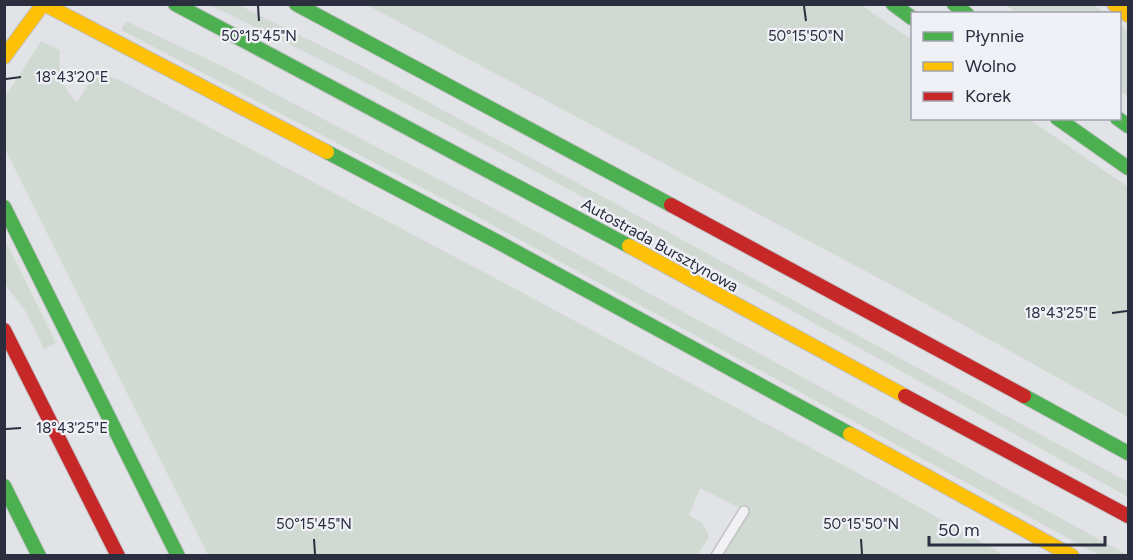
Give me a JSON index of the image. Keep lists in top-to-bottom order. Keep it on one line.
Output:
{"streets":{"main road":["Autostrada Bursztynowa"]},"legend":["Płynnie","Wolno","Korek"],"scale_bar":"50 m","coordinates":["50°15'45\"N","50°15'50\"N","18°43'20\"E","18°43'25\"E"]}
